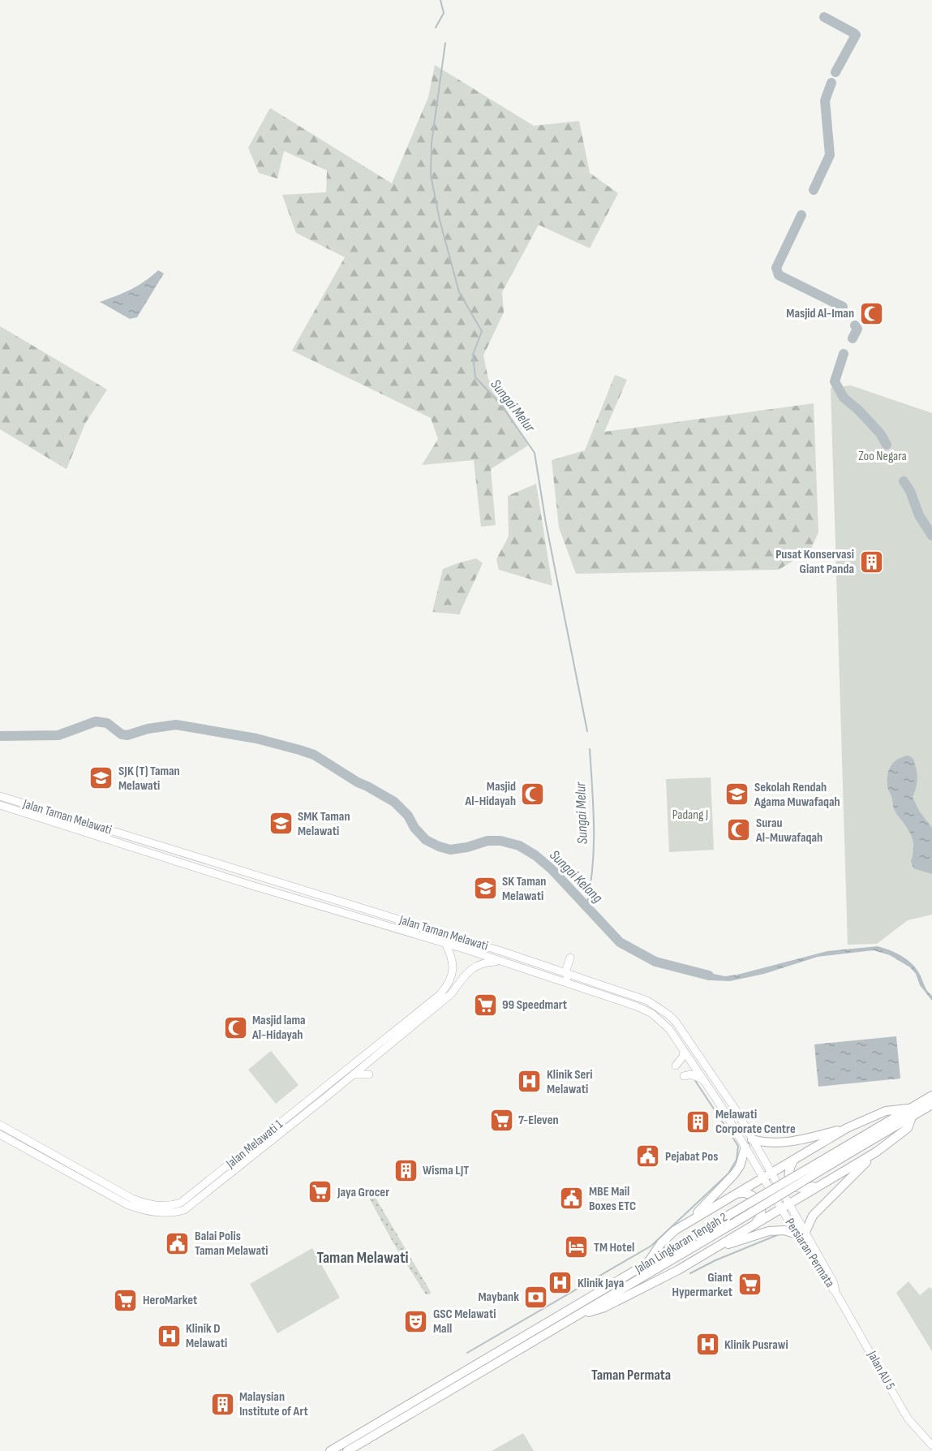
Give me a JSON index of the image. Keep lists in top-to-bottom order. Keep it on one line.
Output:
{"streets":{"highway":["Jalan Lingkaran Tengah 2"],"main road":["Jalan Taman Melawati","Jalan Melawati 1","Persiaran Permata","Jalan AU 5"]},"crossings":[["Jalan Taman Melawati","Jalan Melawati 1"],["Jalan Taman Melawati","Persiaran Permata"],["Persiaran Permata","Jalan AU 5"]],"districts":["Taman Melawati","Taman Permata"],"water":["Sungai Melur","Sungai Kelang"],"parks":["Zoo Negara","Padang J"],"places":{"mosque":["Masjid Al-Iman","Masjid Al-Hidayah","Surau Al-Muwafaqah","Masjid lama Al-Hidayah"],"building":["Pusat Konservasi Giant Panda","Melawati Corporate Centre","Wisma LJT","Malaysian Institute of Art"],"school or university":["SJK (T) Taman Melawati","Sekolah Rendah Agama Muwafaqah","SMK Taman Melawati","SK Taman Melawati"],"supermarket":["99 Speedmart","7-Eleven","Jaya Grocer","Giant Hypermarket","HeroMarket"],"hospital":["Klinik Seri Melawati","Klinik Jaya","Klinik D Melawati","Klinik Pusrawi"],"public building":["Pejabat Pos","MBE Mail Boxes ETC","Balai Polis Taman Melawati"],"hotel":["TM Hotel"],"bank":["Maybank"],"theatre":["GSC Melawati Mall"]}}
